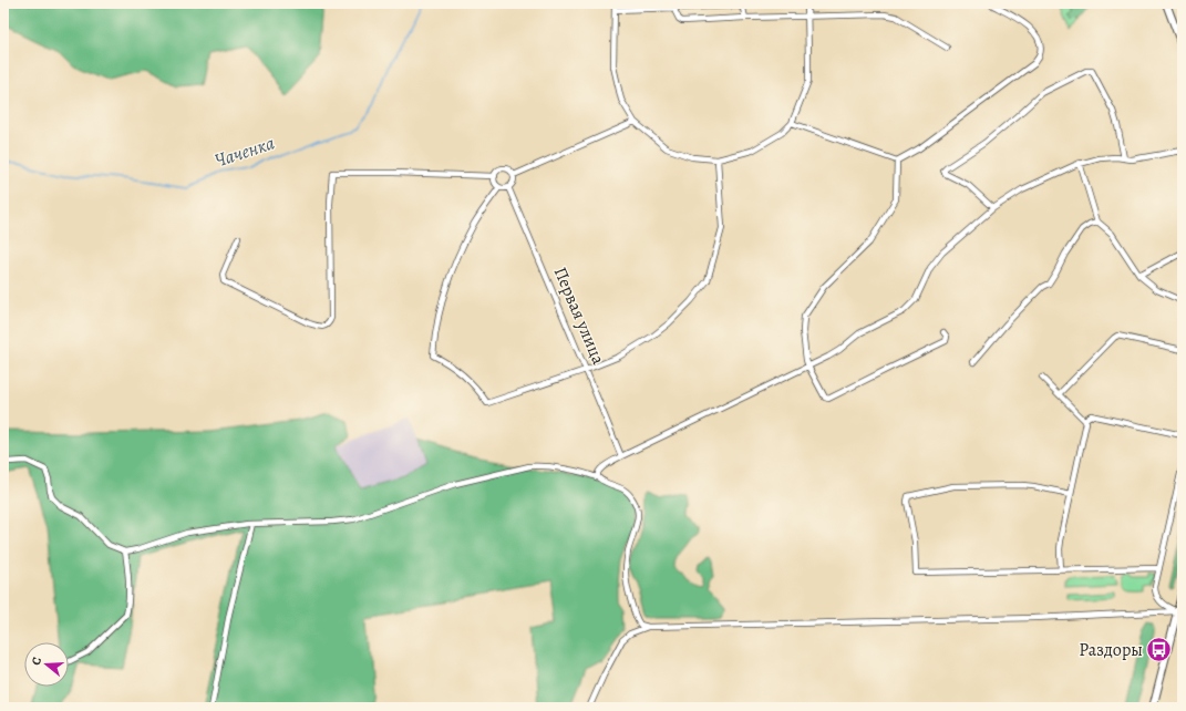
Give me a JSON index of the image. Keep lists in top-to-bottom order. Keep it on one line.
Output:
{"streets":{"street":["Первая улица"]},"water":["Чаченка"],"places":{"bus stop":["Раздоры"]},"north":"left"}
